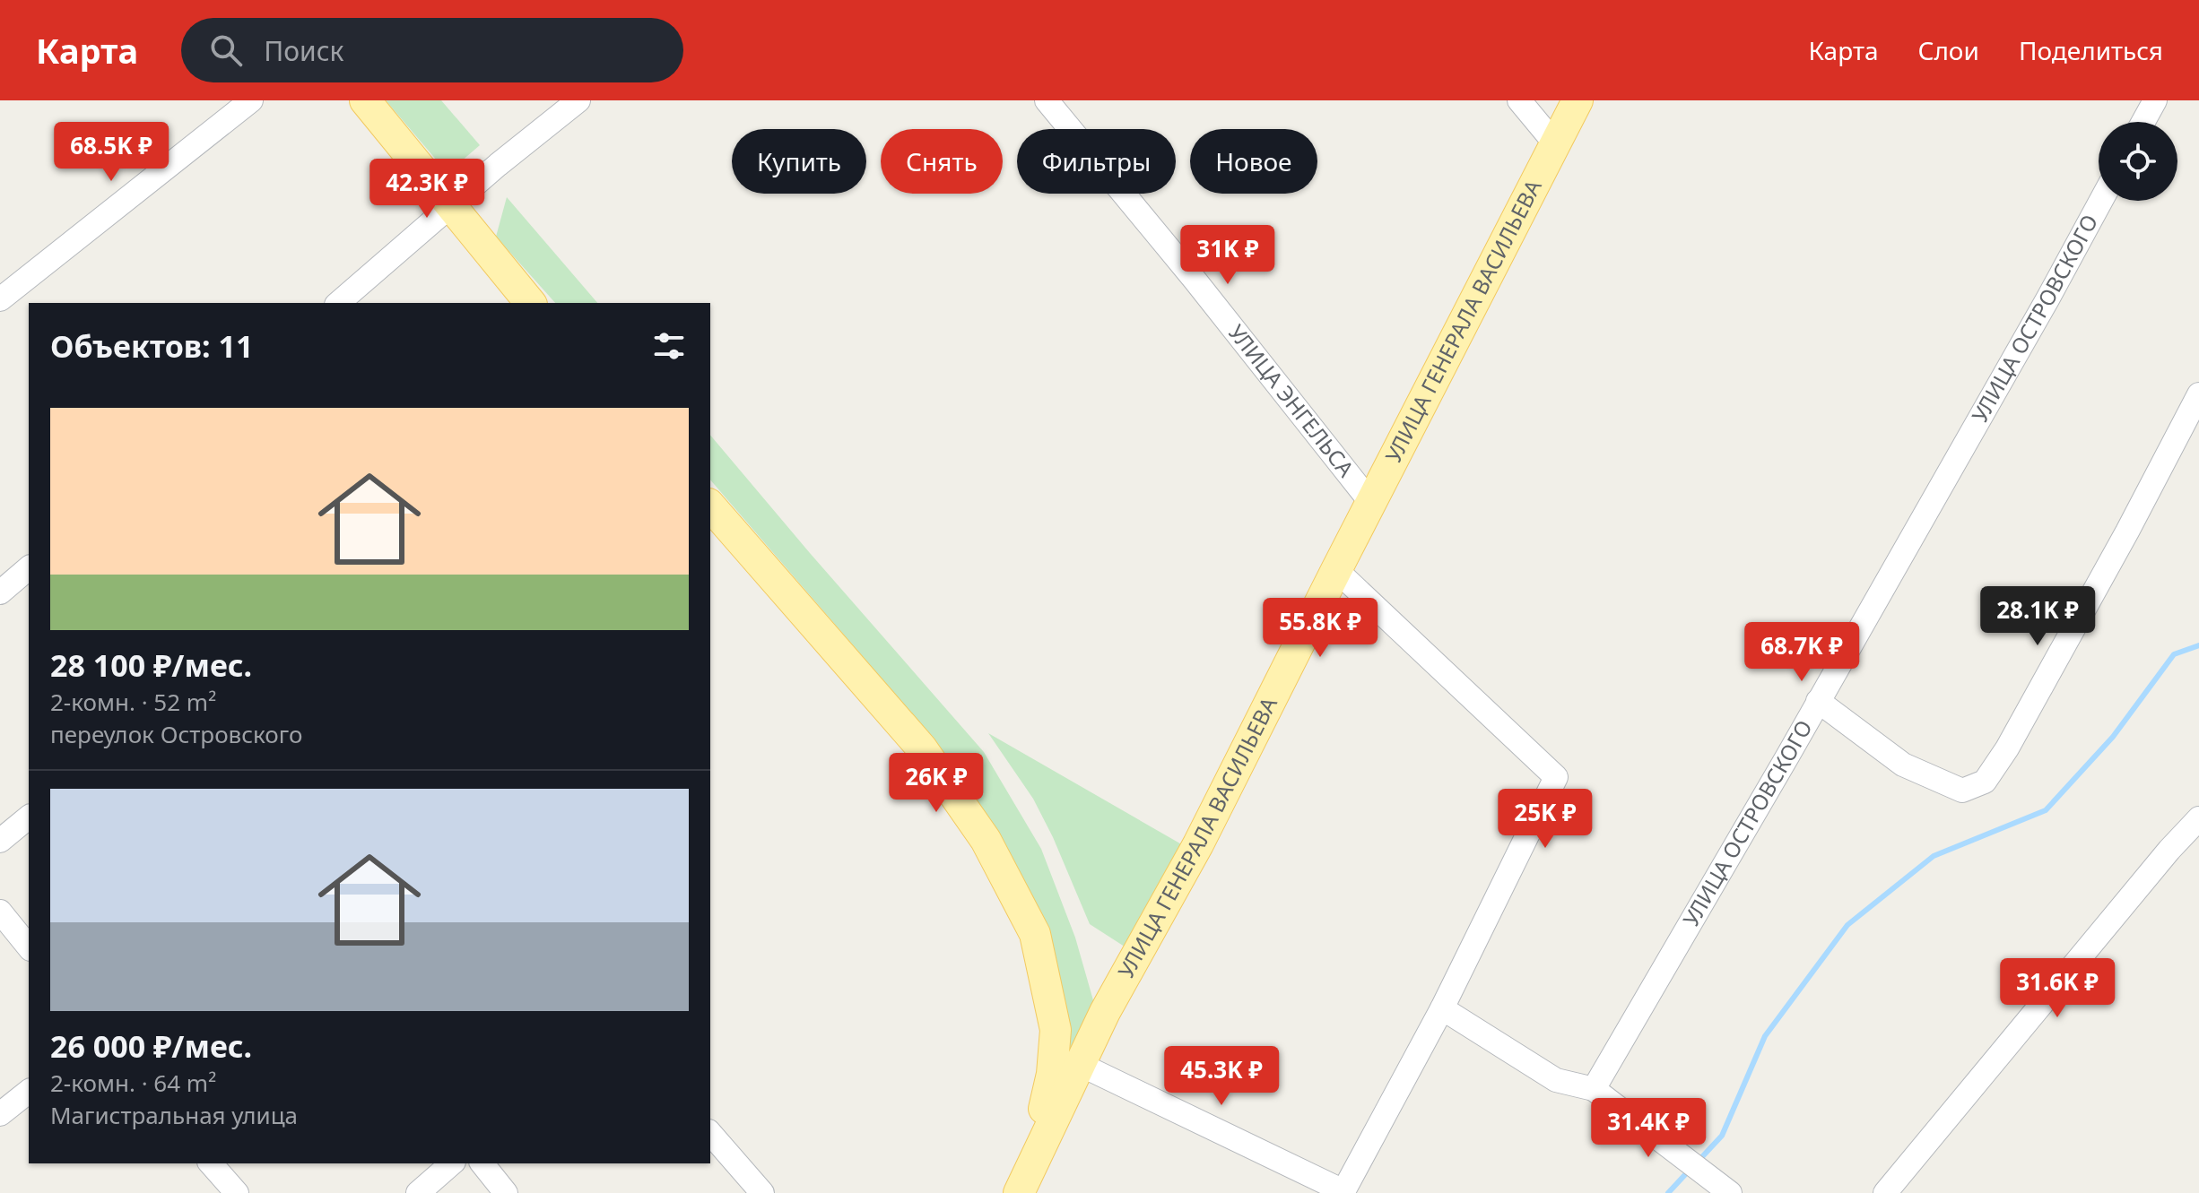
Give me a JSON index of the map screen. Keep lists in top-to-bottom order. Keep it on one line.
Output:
{"streets":{"main road":["УЛИЦА ГЕНЕРАЛА ВАСИЛЬЕВА"],"street":["УЛИЦА ОСТРОВСКОГО","УЛИЦА ЭНГЕЛЬСА"]},"crossings":[["УЛИЦА ГЕНЕРАЛА ВАСИЛЬЕВА","УЛИЦА ЭНГЕЛЬСА"]],"page":{"header":"Карта","search":"Поиск","nav":["Карта","Слои","Поделиться"],"price":["68.5K ₽","42.3K ₽","31K ₽","28.1K ₽","55.8K ₽","68.7K ₽","26K ₽","25K ₽","31.6K ₽","45.3K ₽","31.4K ₽"],"chip":["Купить","Снять","Фильтры","Новое"],"heading":"Объектов: 11","list":[{"name":"28 100 ₽/мес.","note":"2-комн. · 52 m² · переулок Островского"},{"name":"26 000 ₽/мес.","note":"2-комн. · 64 m² · Магистральная улица"}]}}
